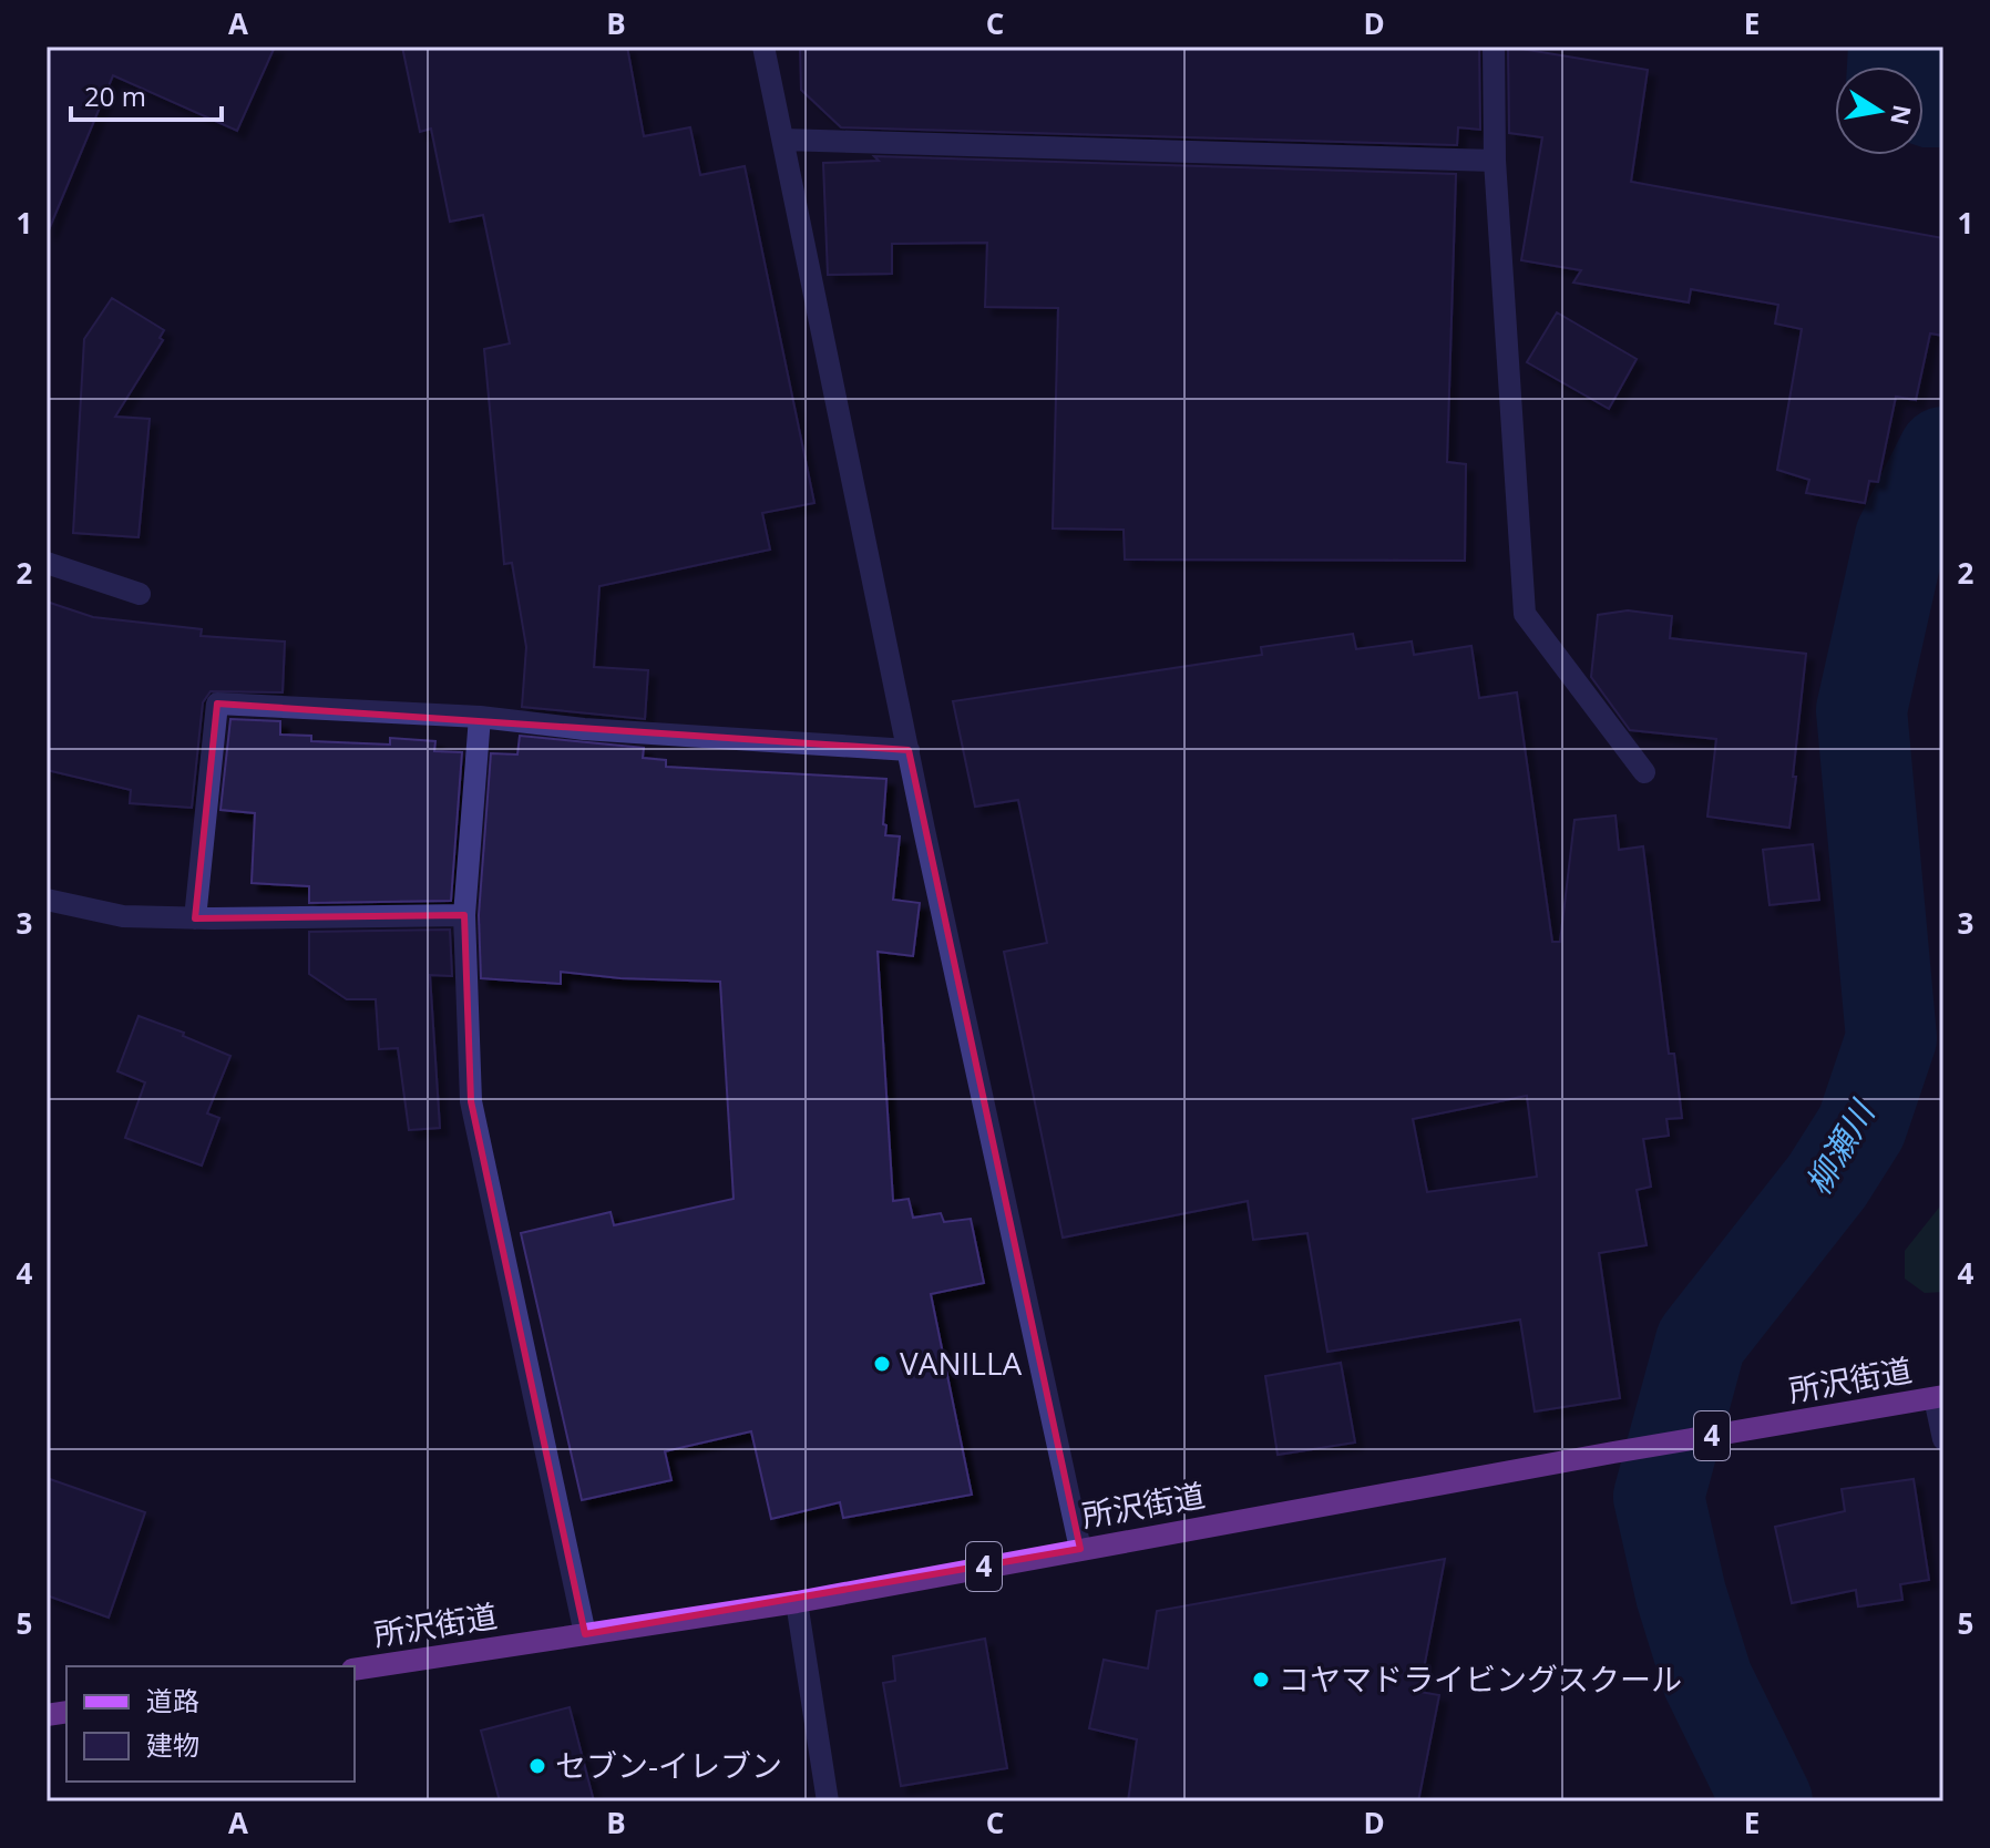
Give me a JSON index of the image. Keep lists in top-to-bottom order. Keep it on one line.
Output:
{"streets":{"main road":["所沢街道","4"]},"water":["柳瀬川"],"places":["VANILLA","コヤマドライビングスクール","セブン-イレブン"],"legend":["道路","建物"],"scale_bar":"20 m","north":"right","grid":{"columns":["A","B","C","D","E"],"rows":["1","2","3","4","5"]}}
